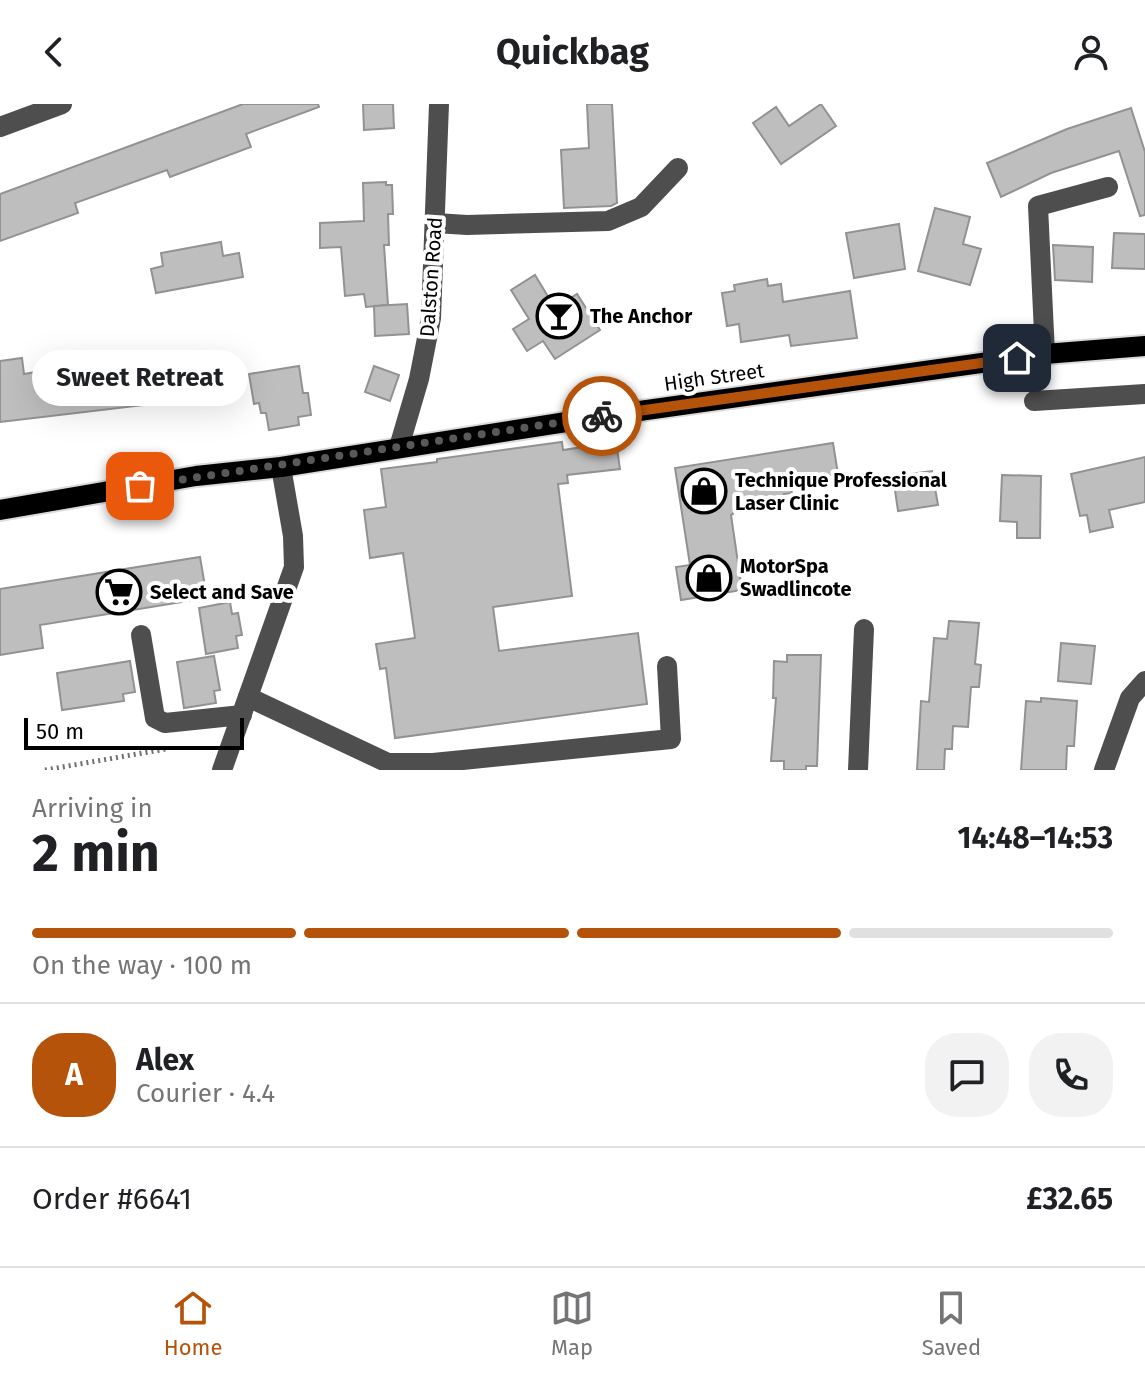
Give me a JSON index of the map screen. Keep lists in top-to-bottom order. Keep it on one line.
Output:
{"streets":{"main road":["High Street"],"street":["Dalston Road"]},"crossings":[["Dalston Road","High Street"]],"places":{"bar":["The Anchor"],"other":["Sweet Retreat"],"shop":["Technique Professional Laser Clinic","MotorSpa Swadlincote"],"supermarket":["Select and Save"]},"scale_bar":"50 m","page":{"header":"Quickbag","bubble":"Sweet Retreat","scale":"50 m","heading":["2 min","Arriving in","14:48–14:53"],"panel":["Alex","Courier · 4.4","Order #6641","£32.65"],"bar":"On the way · 100 m","round":"A","tabs":["Home","Map","Saved"]}}
